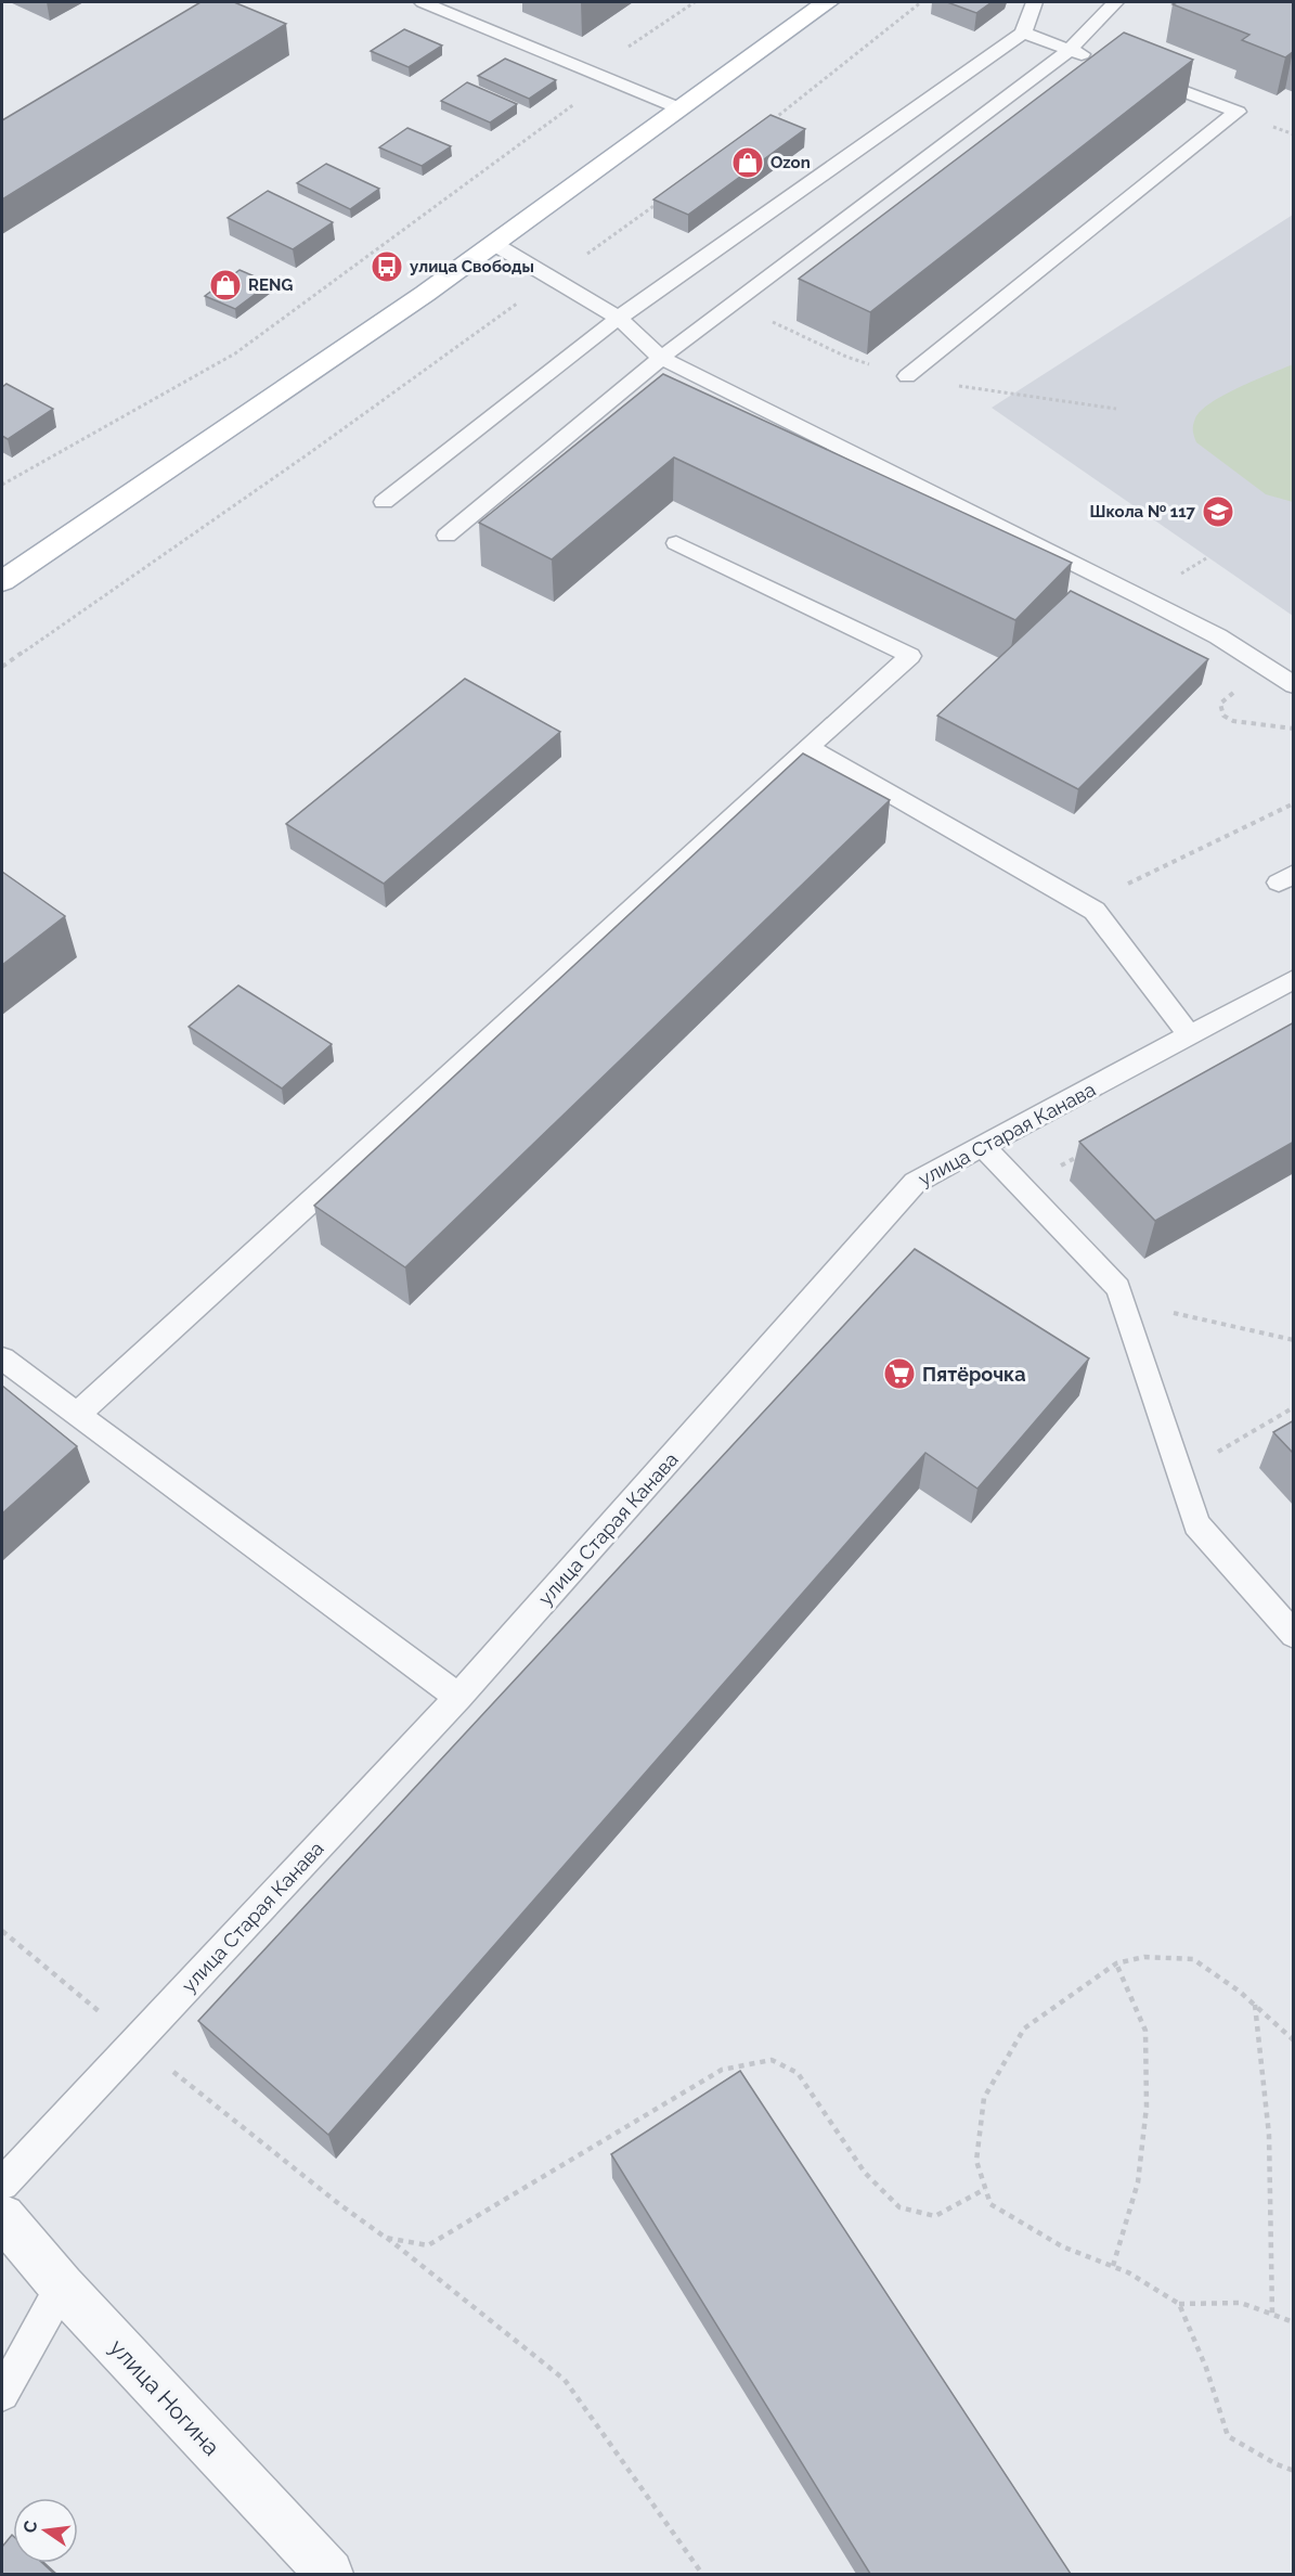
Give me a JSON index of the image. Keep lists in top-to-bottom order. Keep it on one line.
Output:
{"streets":{"street":["улица Ногина"],"lane":["улица Старая Канава"]},"places":{"shop":["Ozon","RENG"],"bus stop":["улица Свободы"],"school or university":["Школа № 117"],"supermarket":["Пятёрочка"]},"north":"left"}
